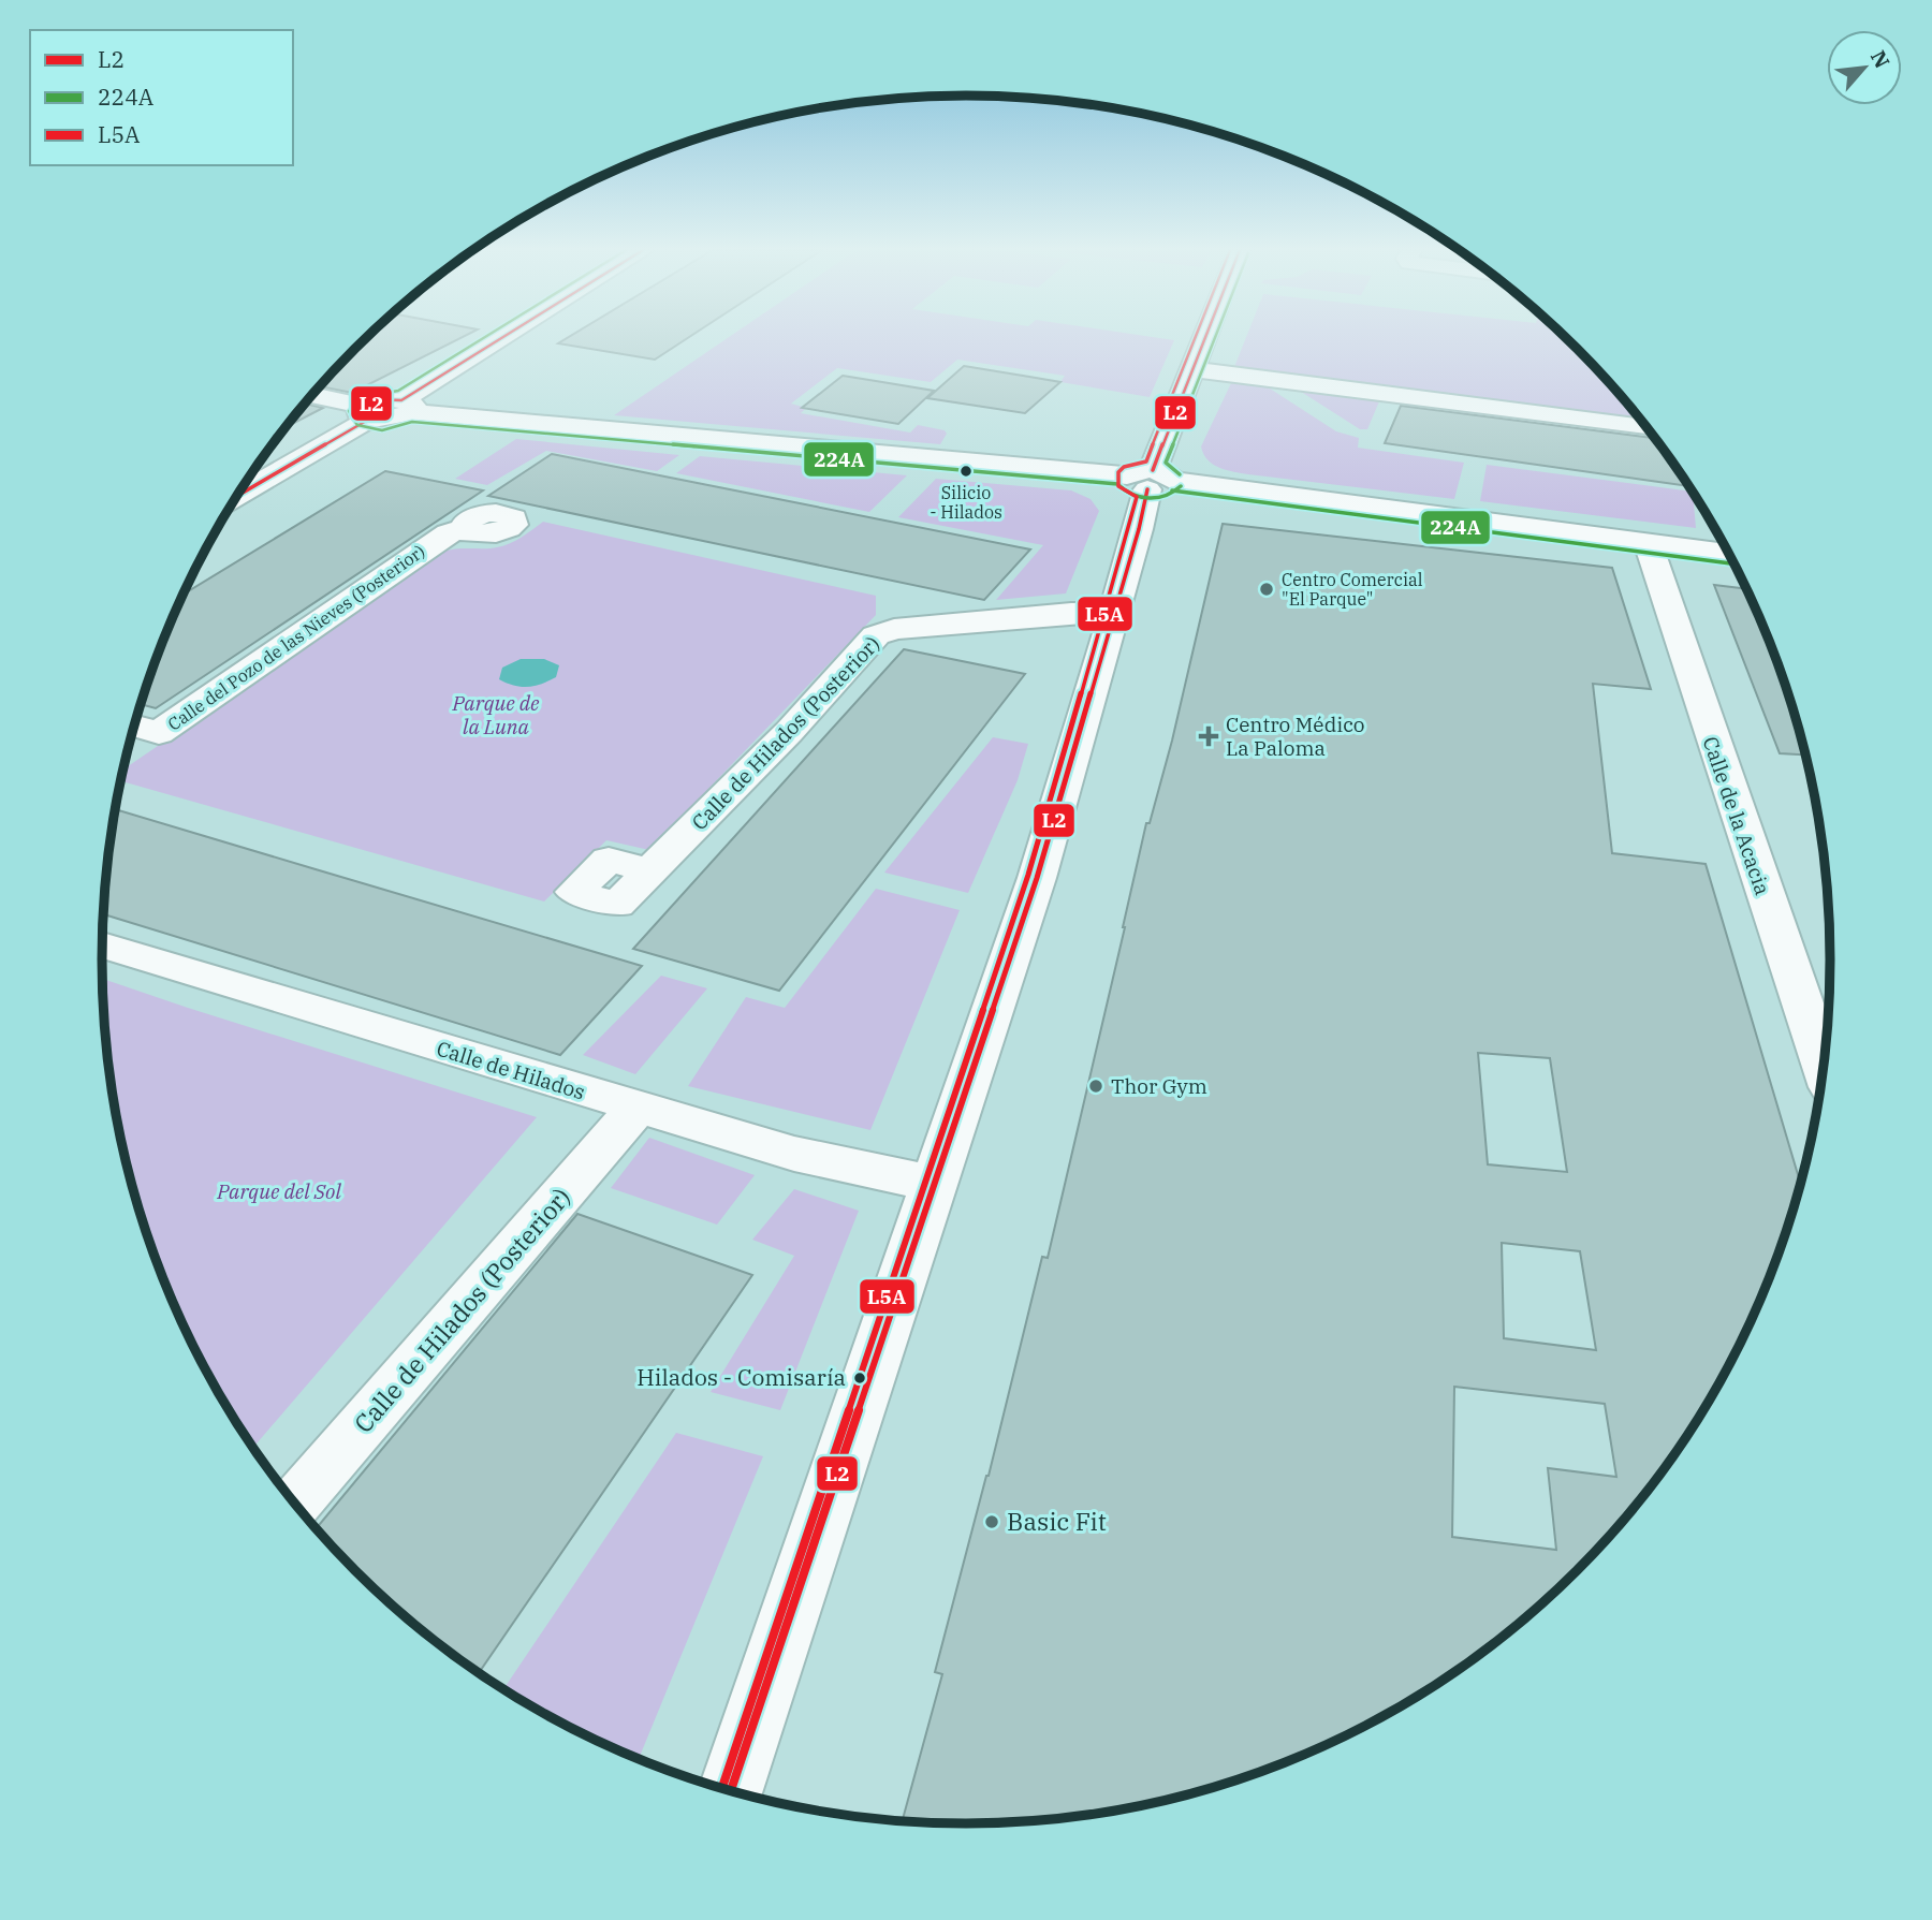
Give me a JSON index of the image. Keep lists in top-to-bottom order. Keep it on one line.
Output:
{"streets":{"street":["Calle del Pozo de las Nieves (Posterior)","Calle de Hilados (Posterior)","Calle de la Acacia","Calle de Hilados"]},"crossings":[["Calle de Hilados (Posterior)","Calle de Hilados"]],"parks":["Parque de la Luna","Parque del Sol"],"places":{"other":["Silicio - Hilados","Centro Comercial \"El Parque\"","Thor Gym","Hilados - Comisaría","Basic Fit"],"health":["Centro Médico La Paloma"]},"lines":["transit line L2","transit line 224A","transit line L5A"],"legend":["L2","224A","L5A"],"north":"top right"}
